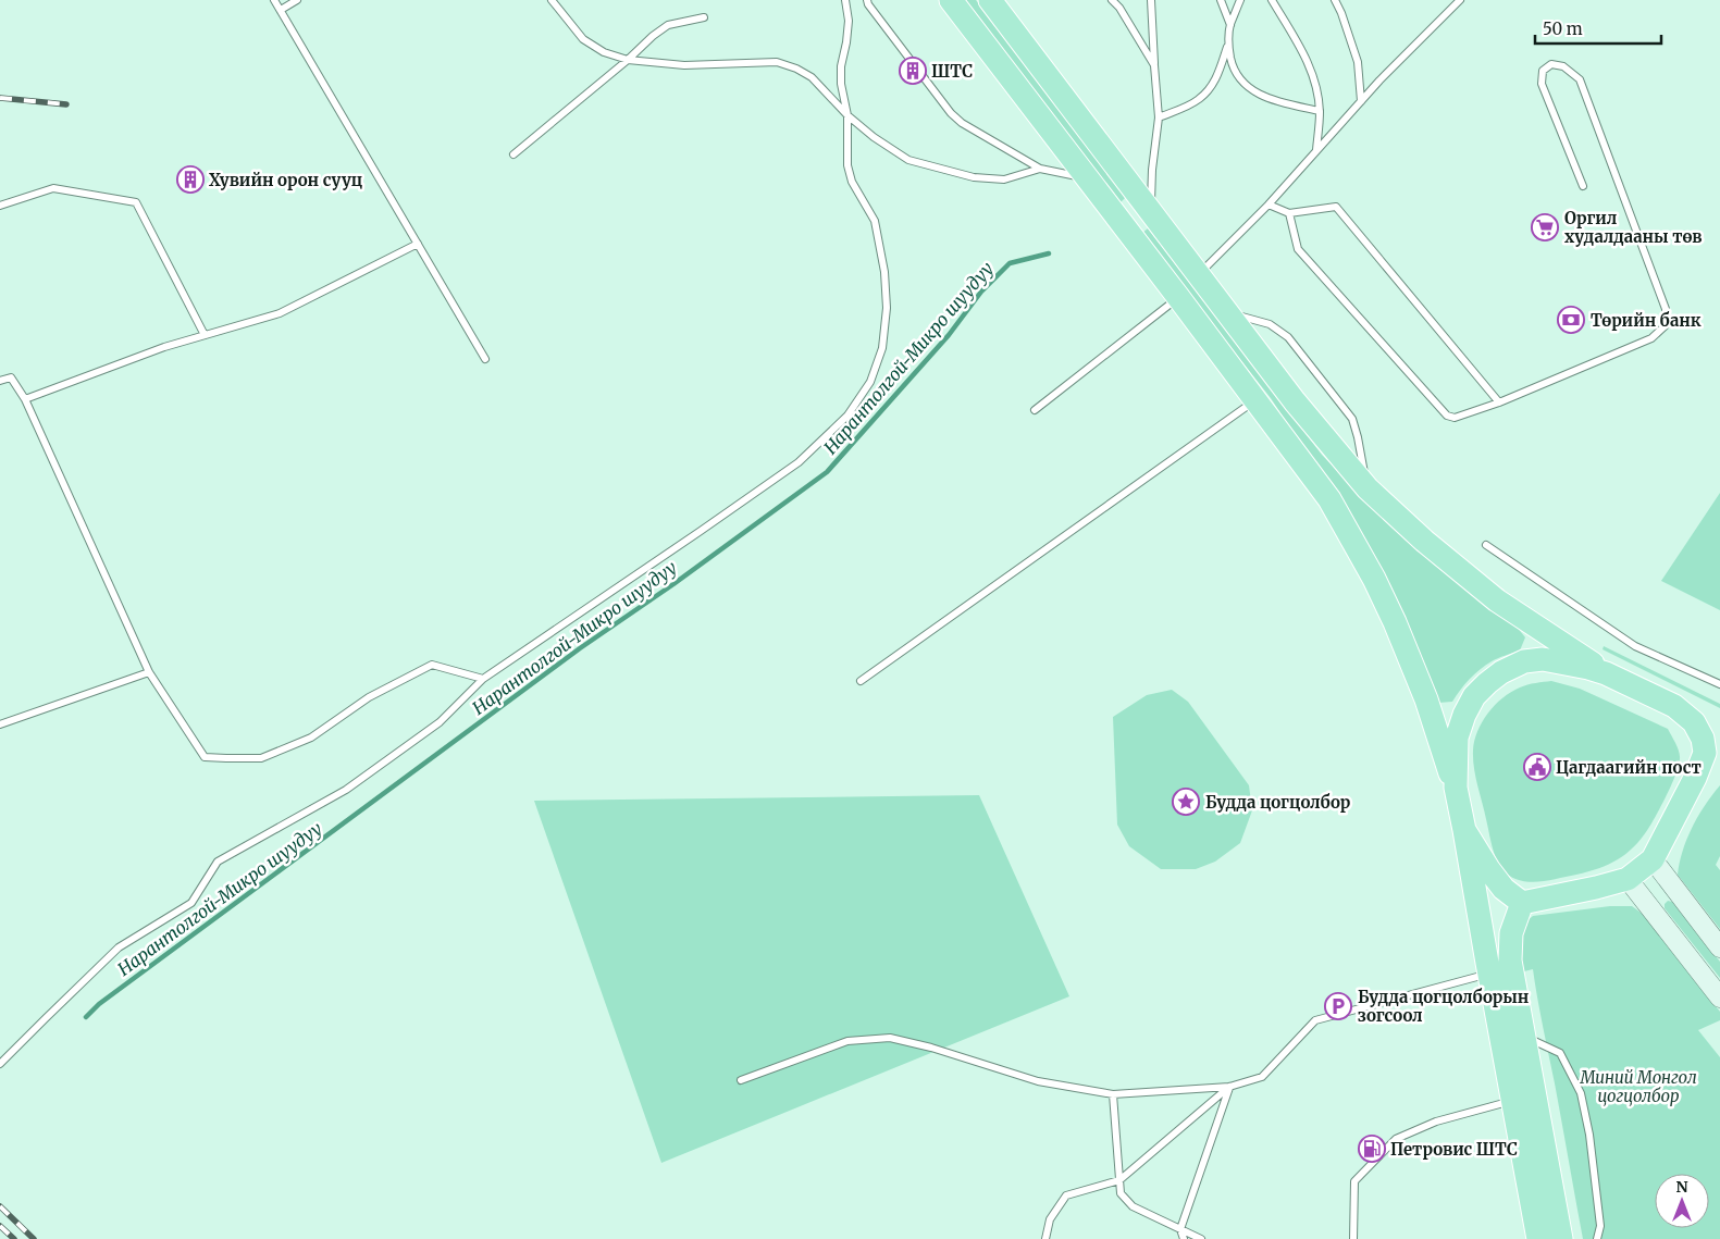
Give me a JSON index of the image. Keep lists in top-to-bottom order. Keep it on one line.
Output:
{"water":["Нарантолгой-Микро шуудуу"],"parks":["Миний Монгол цогцолбор"],"places":{"building":["ШТС","Хувийн орон сууц"],"supermarket":["Оргил худалдааны төв"],"bank":["Төрийн банк"],"public building":["Цагдаагийн пост"],"place":["Будда цогцолбор"],"parking":["Будда цогцолборын зогсоол"],"fuel station":["Петровис ШТС"]},"scale_bar":"50 m","north":"top"}
